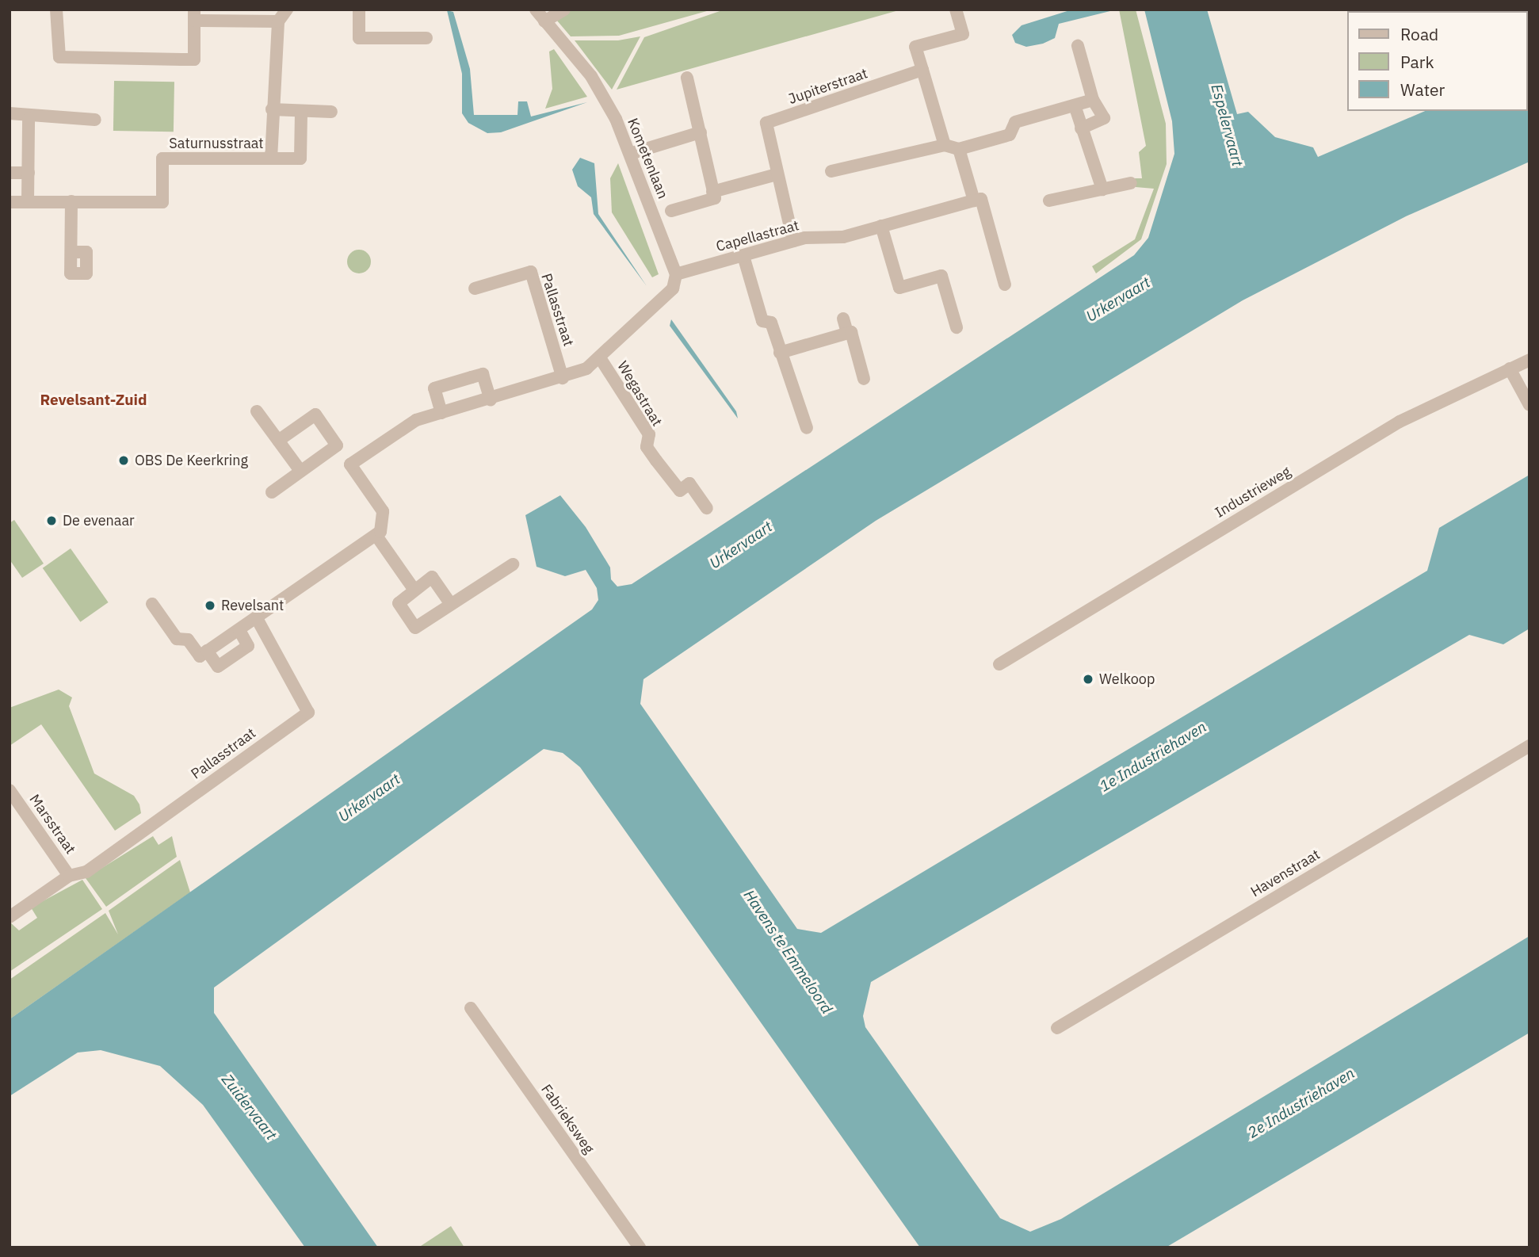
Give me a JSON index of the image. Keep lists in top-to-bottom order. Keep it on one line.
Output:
{"streets":{"street":["Jupiterstraat","Saturnusstraat","Kometenlaan","Capellastraat","Pallasstraat","Wegastraat","Industrieweg","Marsstraat","Havenstraat","Fabrieksweg"]},"crossings":[["Jupiterstraat","Capellastraat"],["Kometenlaan","Capellastraat"],["Pallasstraat","Marsstraat"]],"districts":["Revelsant-Zuid"],"water":["Espelervaart","Urkervaart","1e Industriehaven","Havens te Emmeloord","2e Industriehaven","Zuidervaart"],"places":["OBS De Keerkring","De evenaar","Revelsant","Welkoop"],"legend":["Road","Park","Water"]}
